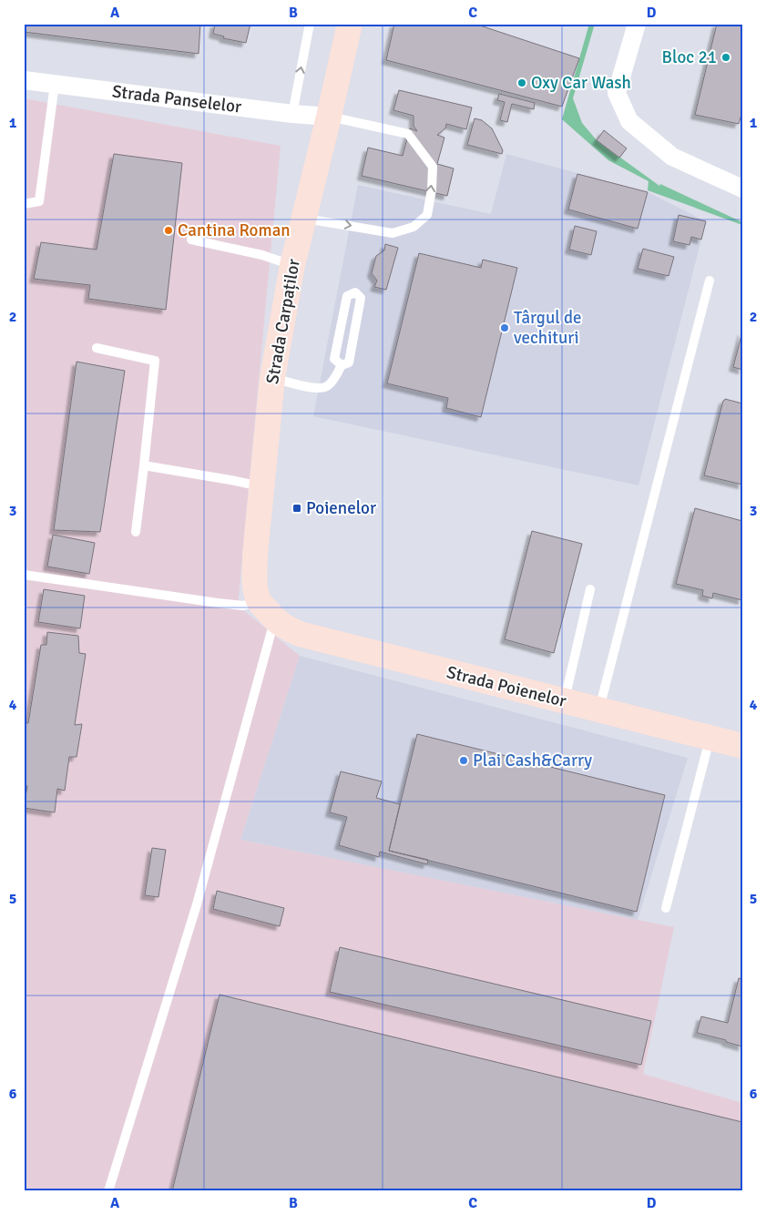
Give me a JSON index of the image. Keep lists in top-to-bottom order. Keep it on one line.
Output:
{"streets":{"main road":["Strada Carpaților","Strada Poienelor"],"street":["Strada Panselelor"]},"crossings":[["Strada Panselelor","Strada Carpaților"],["Strada Carpaților","Strada Poienelor"]],"places":{"other":["Bloc 21","Oxy Car Wash","Cantina Roman","Târgul de vechituri","Plai Cash&Carry"],"transit":["Poienelor"]},"grid":{"columns":["A","B","C","D"],"rows":["1","2","3","4","5","6"]}}
